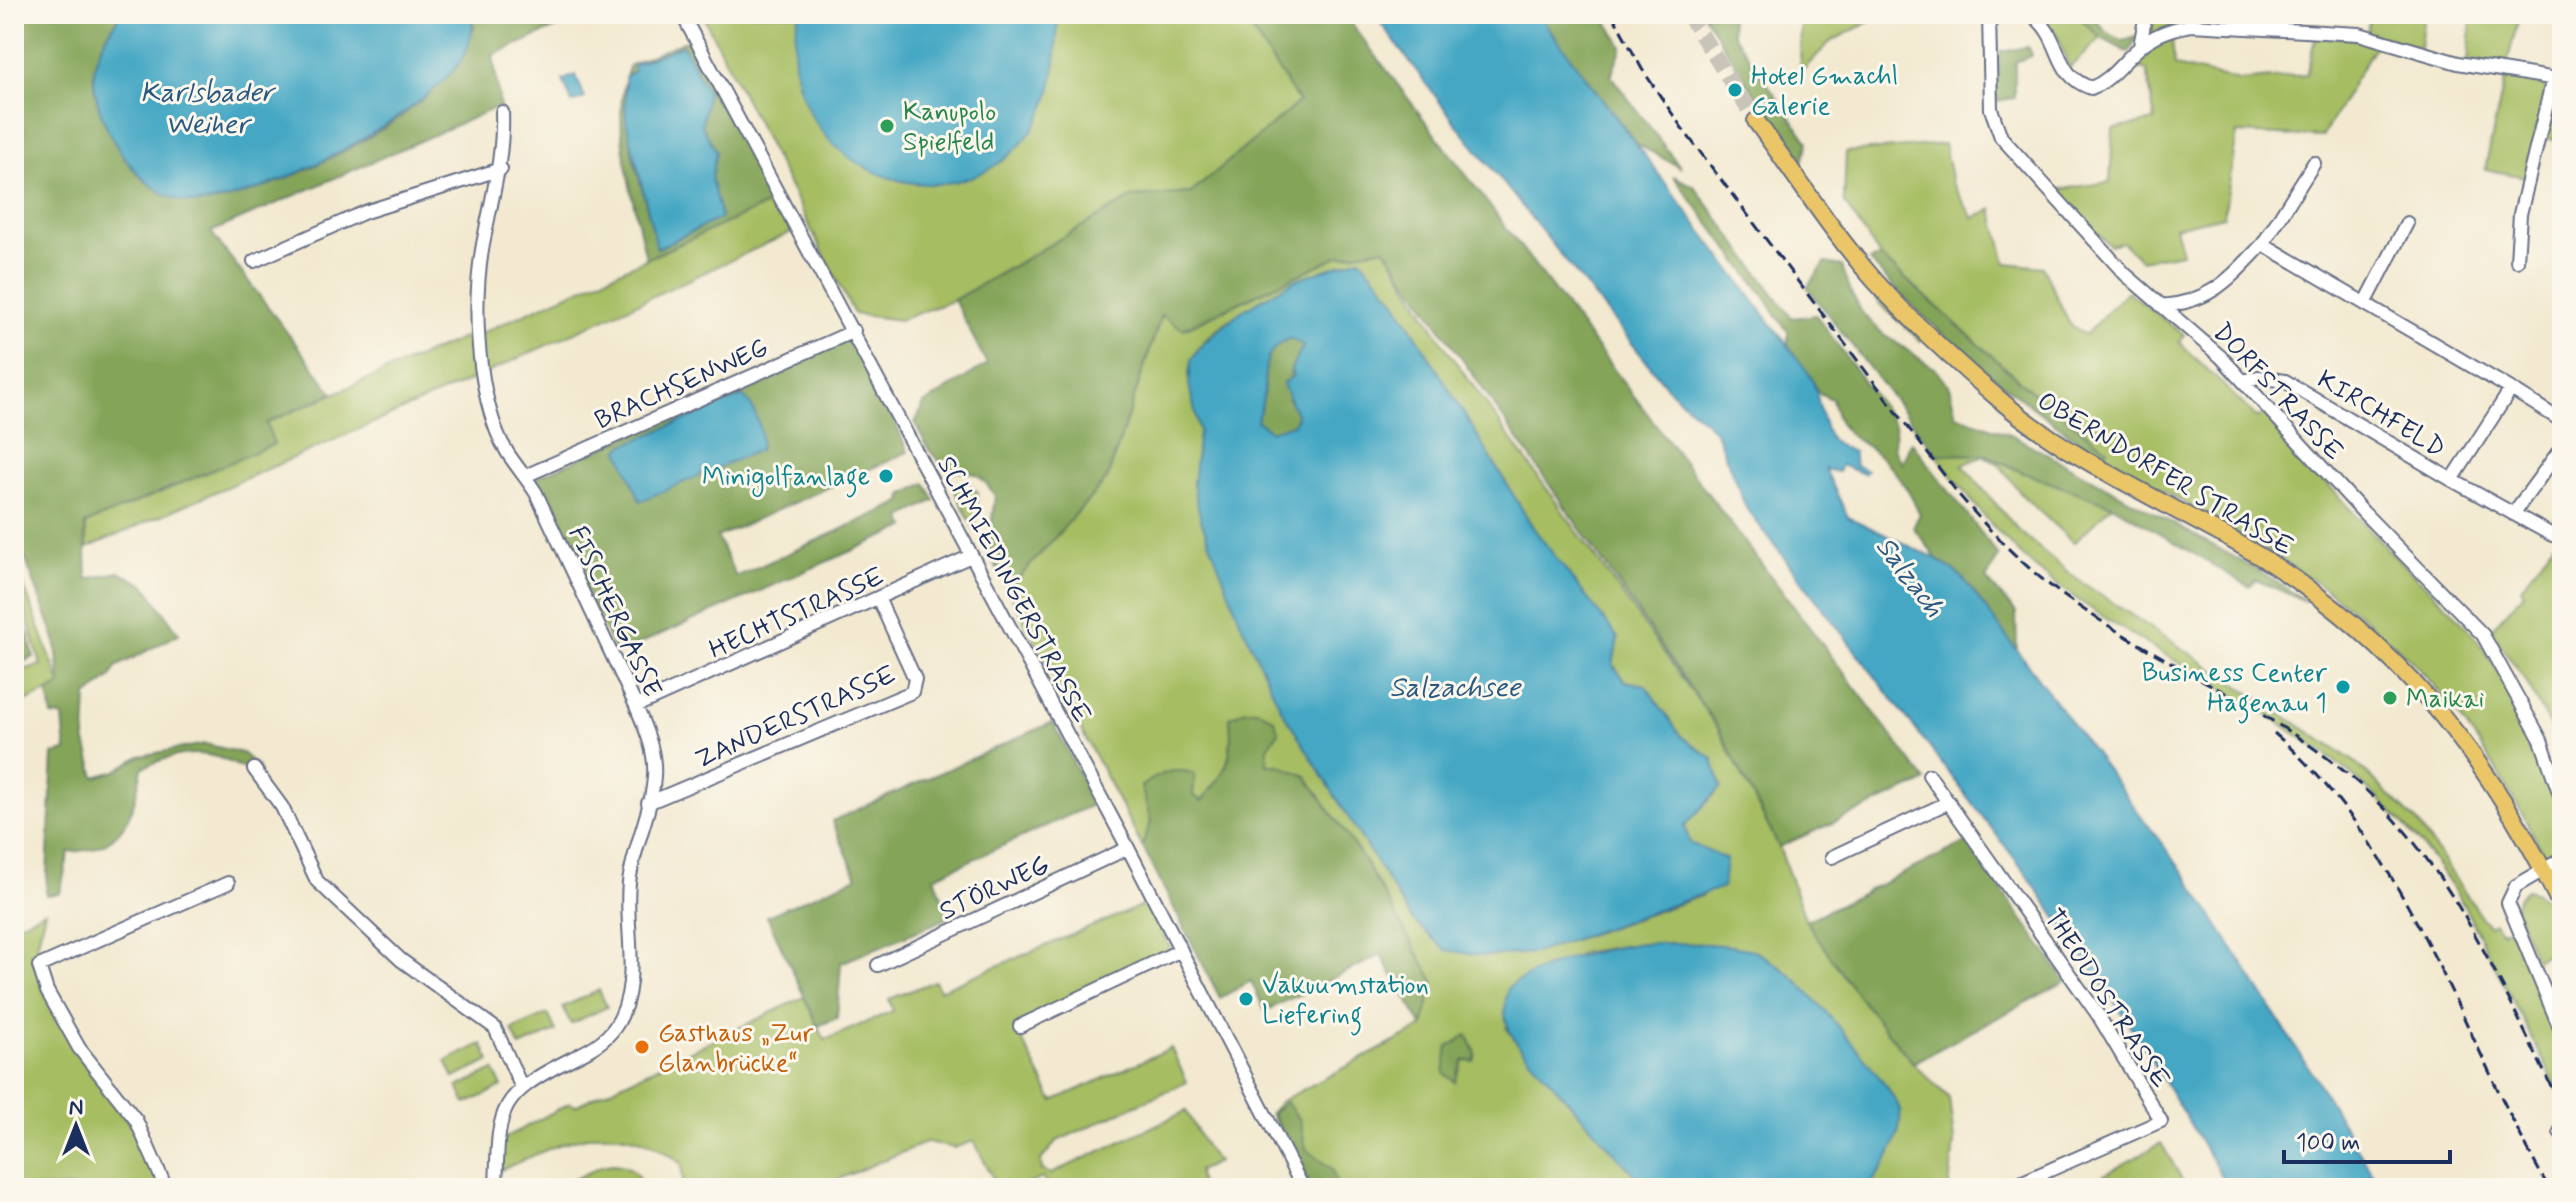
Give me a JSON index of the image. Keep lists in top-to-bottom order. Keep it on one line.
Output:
{"streets":{"main road":["OBERNDORFER STRASSE"],"street":["BRACHSENWEG","DORFSTRASSE","KIRCHFELD","SCHMIEDINGERSTRASSE","FISCHERGASSE","HECHTSTRASSE","ZANDERSTRASSE","STÖRWEG","THEODOSTRASSE"]},"crossings":[["BRACHSENWEG","SCHMIEDINGERSTRASSE"],["BRACHSENWEG","FISCHERGASSE"],["DORFSTRASSE","KIRCHFELD"],["SCHMIEDINGERSTRASSE","HECHTSTRASSE"],["SCHMIEDINGERSTRASSE","STÖRWEG"],["FISCHERGASSE","HECHTSTRASSE"],["FISCHERGASSE","ZANDERSTRASSE"],["HECHTSTRASSE","ZANDERSTRASSE"]],"water":["Karlsbader Weiher","Salzach","Salzachsee"],"places":["Hotel Gmachl Galerie","Kanupolo Spielfeld","Minigolfanlage","Business Center Hagenau 1","Maikai","Vakuumstation Liefering","Gasthaus „Zur Glanbrücke“"],"scale_bar":"100 m","north":"top"}
